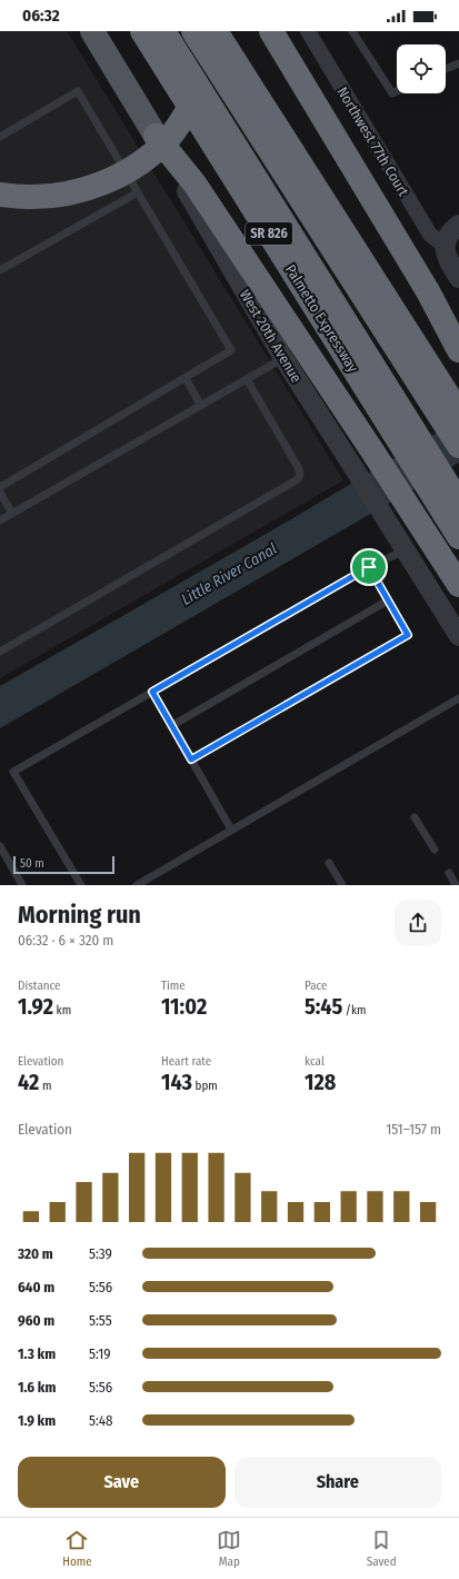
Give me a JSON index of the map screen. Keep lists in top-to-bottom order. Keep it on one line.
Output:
{"streets":{"highway":["SR 826","Palmetto Expressway"],"main road":["West 20th Avenue"],"street":["Northwest 77th Court"]},"water":["Little River Canal"],"scale_bar":"50 m","page":{"status":"06:32","scale":"50 m","heading":["Morning run","06:32 · 6 × 320 m"],"stats":[["Distance","1.92 km"],["Time","11:02"],["Pace","5:45 /km"],["Elevation","42 m"],["Heart rate","143 bpm"],["kcal","128"]],"chart":["Elevation","151–157 m"],"list":[{"name":"320 m","note":"5:39"},{"name":"640 m","note":"5:56"},{"name":"960 m","note":"5:55"},{"name":"1.3 km","note":"5:19"},{"name":"1.6 km","note":"5:56"},{"name":"1.9 km","note":"5:48"}],"buttons":["Save","Share"],"tabs":["Home","Map","Saved"]}}
